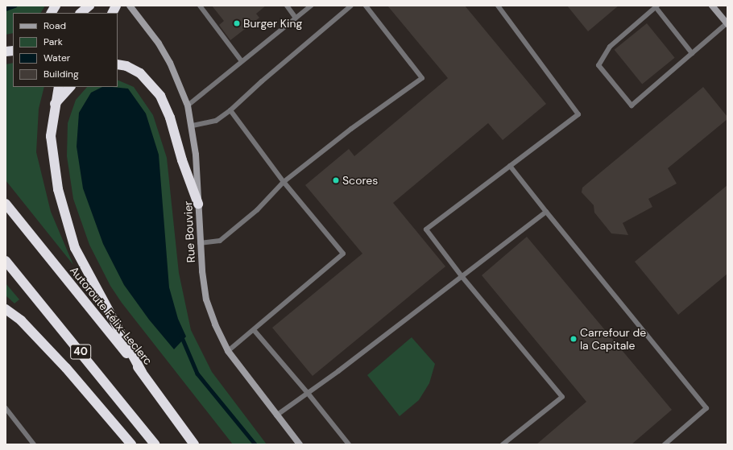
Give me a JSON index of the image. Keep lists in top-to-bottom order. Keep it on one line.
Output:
{"streets":{"highway":["Autoroute Félix-Leclerc","40"],"street":["Rue Bouvier"]},"places":["Burger King","Scores","Carrefour de la Capitale"],"legend":["Road","Park","Water","Building"]}
